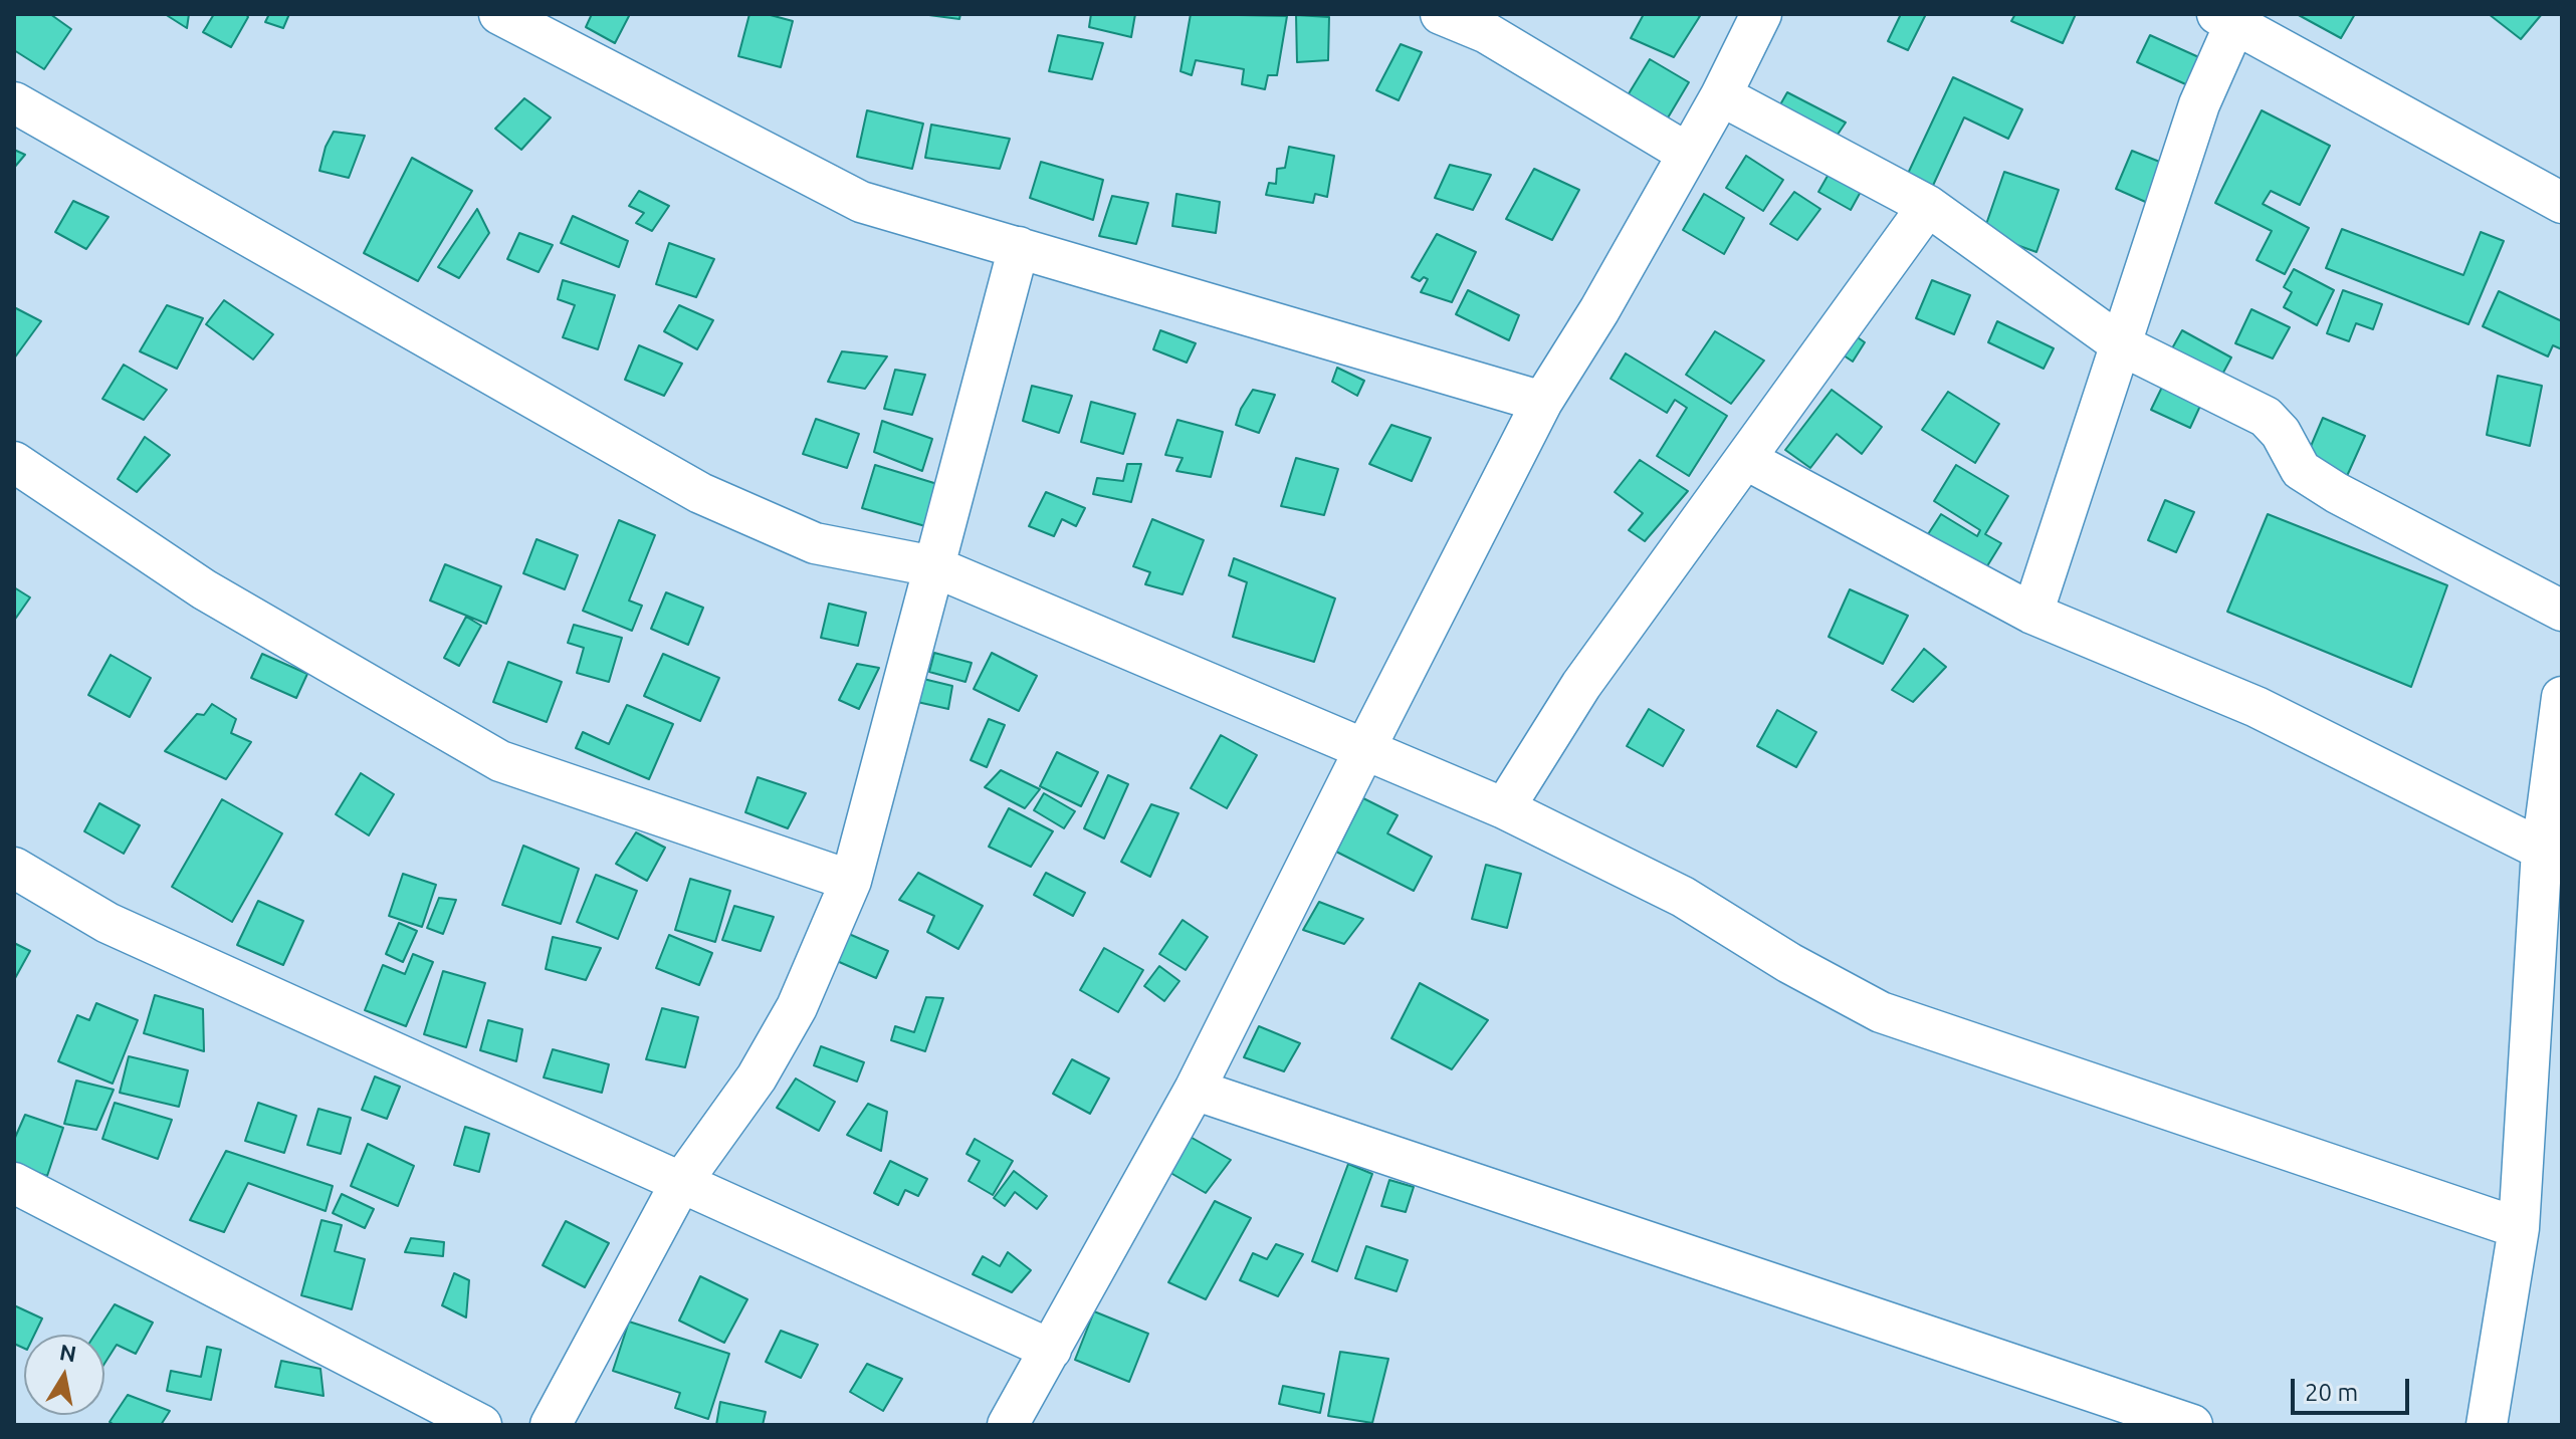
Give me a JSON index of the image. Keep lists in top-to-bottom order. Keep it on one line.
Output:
{"scale_bar":"20 m","north":"top"}
